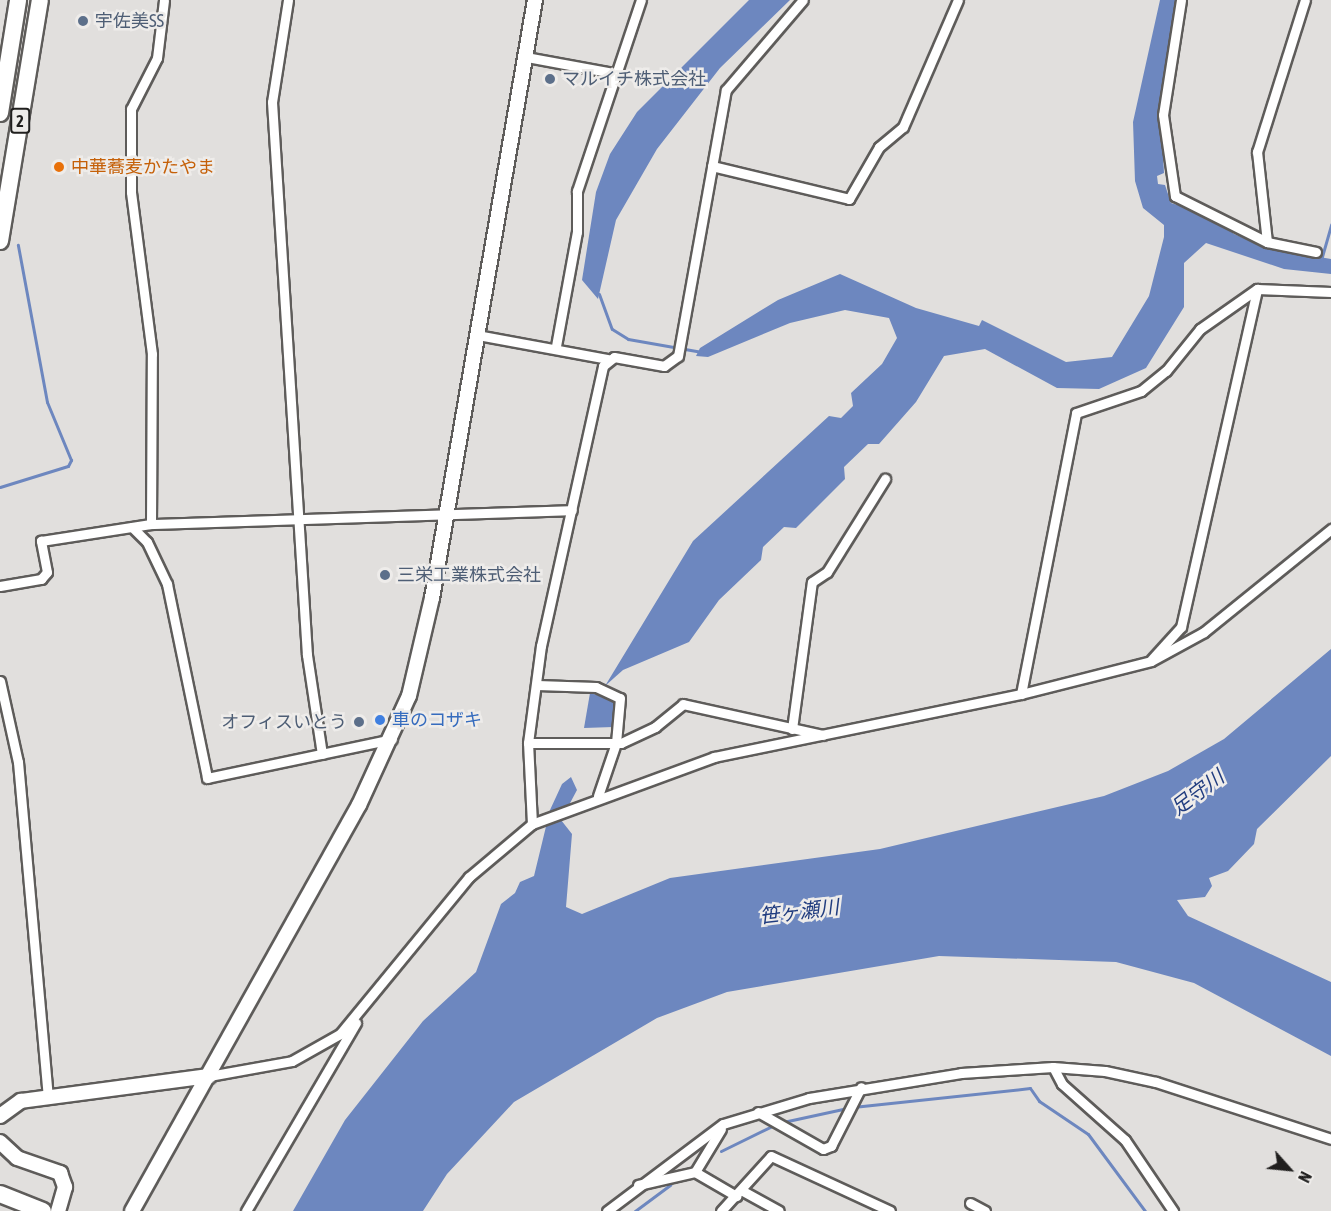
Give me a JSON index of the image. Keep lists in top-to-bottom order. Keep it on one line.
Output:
{"streets":{"highway":["2"]},"water":["足守川","笹ヶ瀬川"],"places":["宇佐美SS","マルイチ株式会社","中華蕎麦かたやま","三栄工業株式会社","車のコザキ","オフィスいとう"],"north":"bottom right"}
